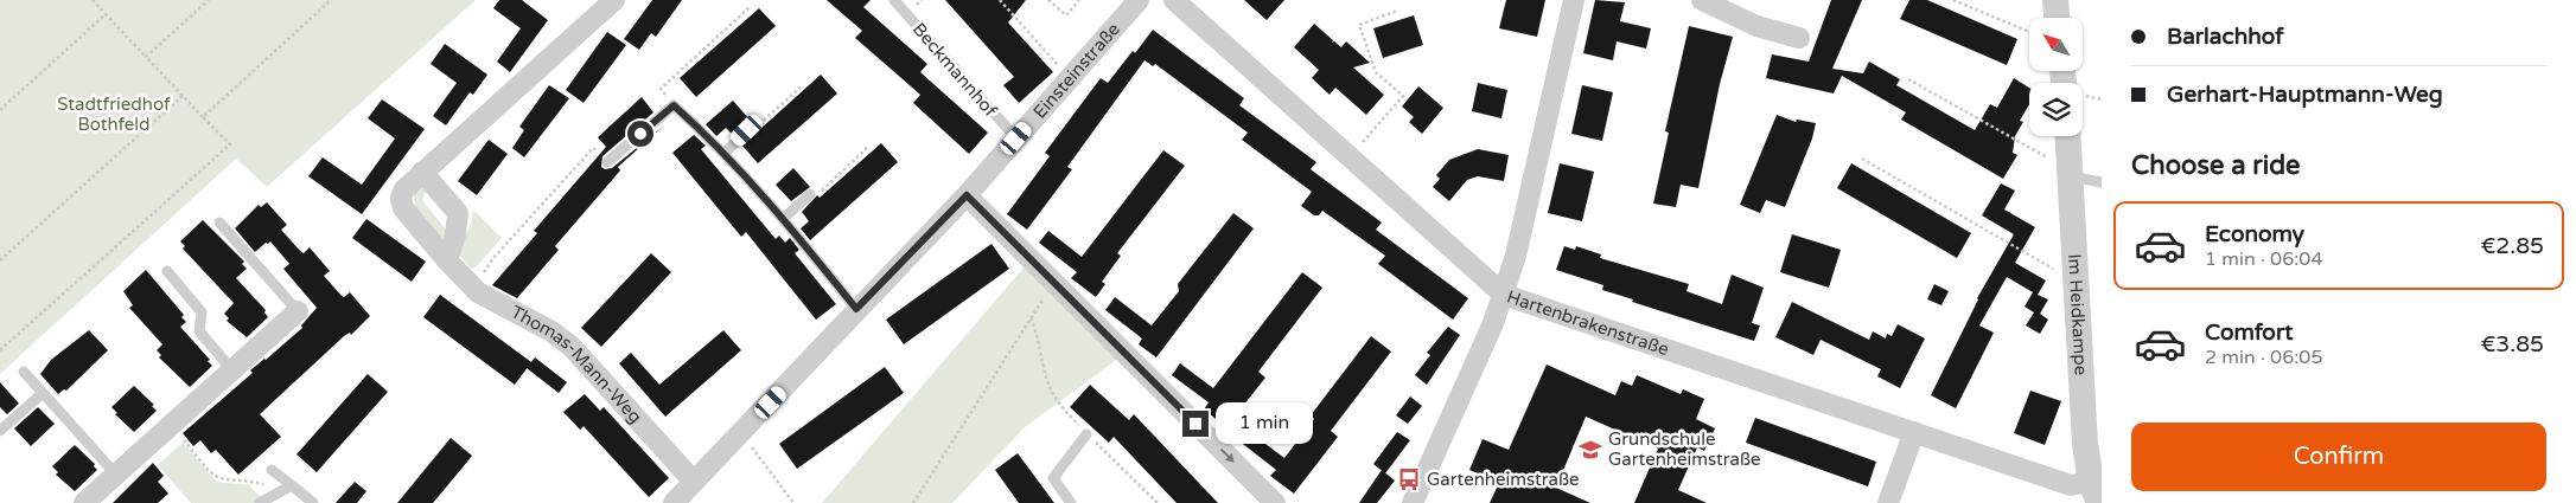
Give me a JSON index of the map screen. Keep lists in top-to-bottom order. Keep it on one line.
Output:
{"streets":{"street":["Einsteinstraße","Im Heidkampe","Hartenbrakenstraße","Thomas-Mann-Weg"],"lane":["Beckmannhof"]},"crossings":[["Beckmannhof","Einsteinstraße"],["Einsteinstraße","Thomas-Mann-Weg"],["Im Heidkampe","Hartenbrakenstraße"]],"parks":["Stadtfriedhof Bothfeld"],"places":{"school or university":["Grundschule Gartenheimstraße"],"bus stop":["Gartenheimstraße"]},"north":"top left","page":{"banner":["Barlachhof","Gerhart-Hauptmann-Weg"],"heading":"Choose a ride","list":[{"name":"Economy","note":"1 min · 06:04","value":"€2.85"},{"name":"Comfort","note":"2 min · 06:05","value":"€3.85"}],"bubble":"1 min","buttons":"Confirm"}}
